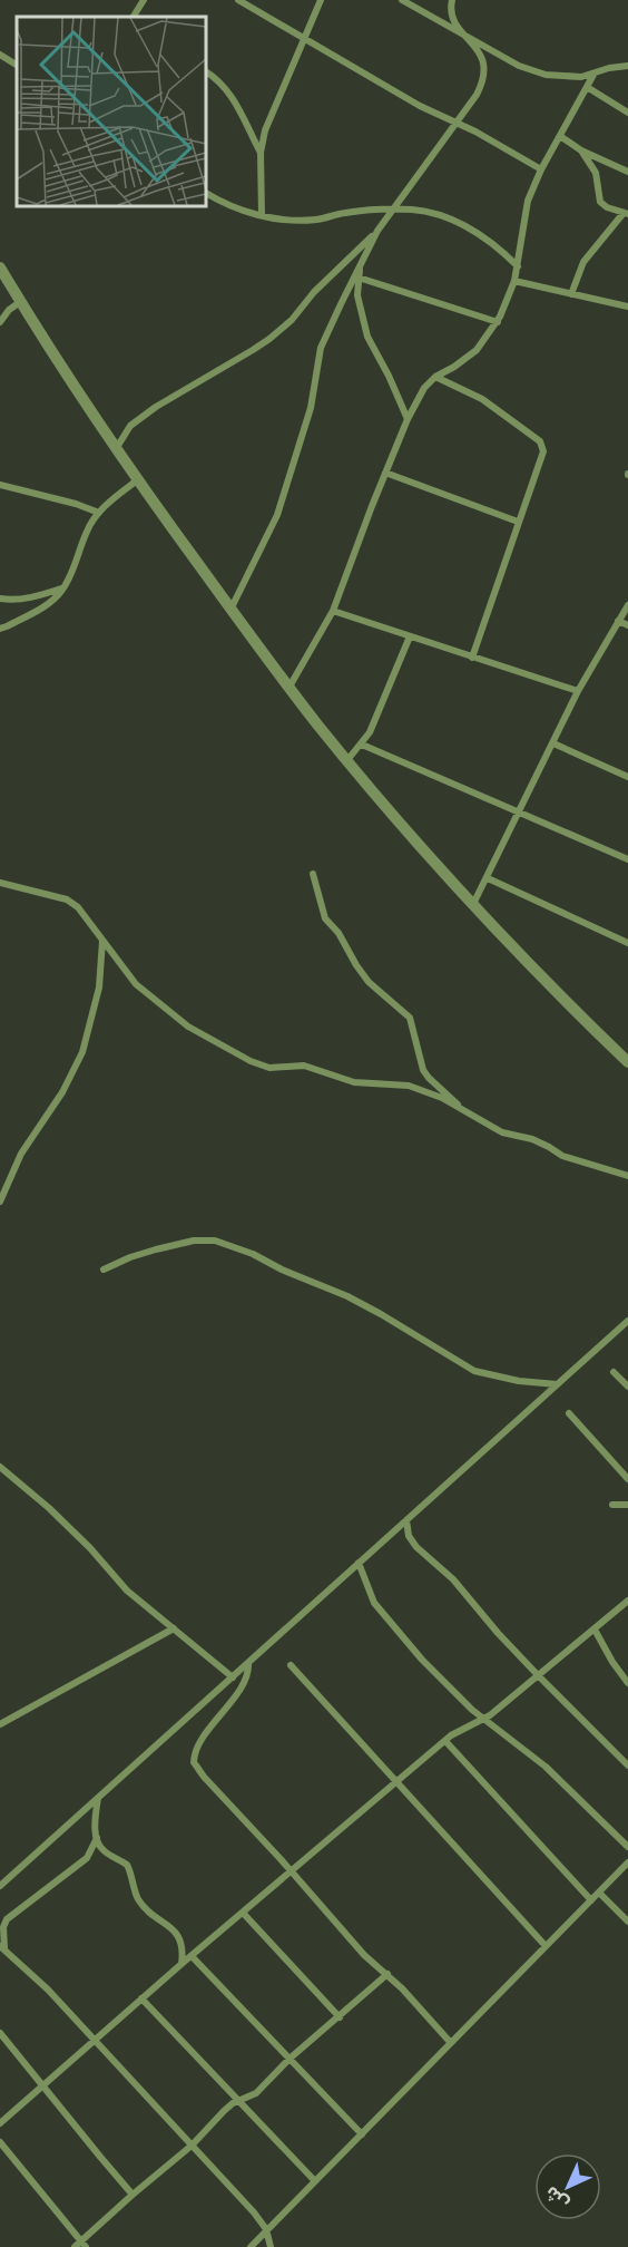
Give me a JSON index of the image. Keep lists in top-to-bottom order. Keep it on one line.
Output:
{"north":"bottom left"}
